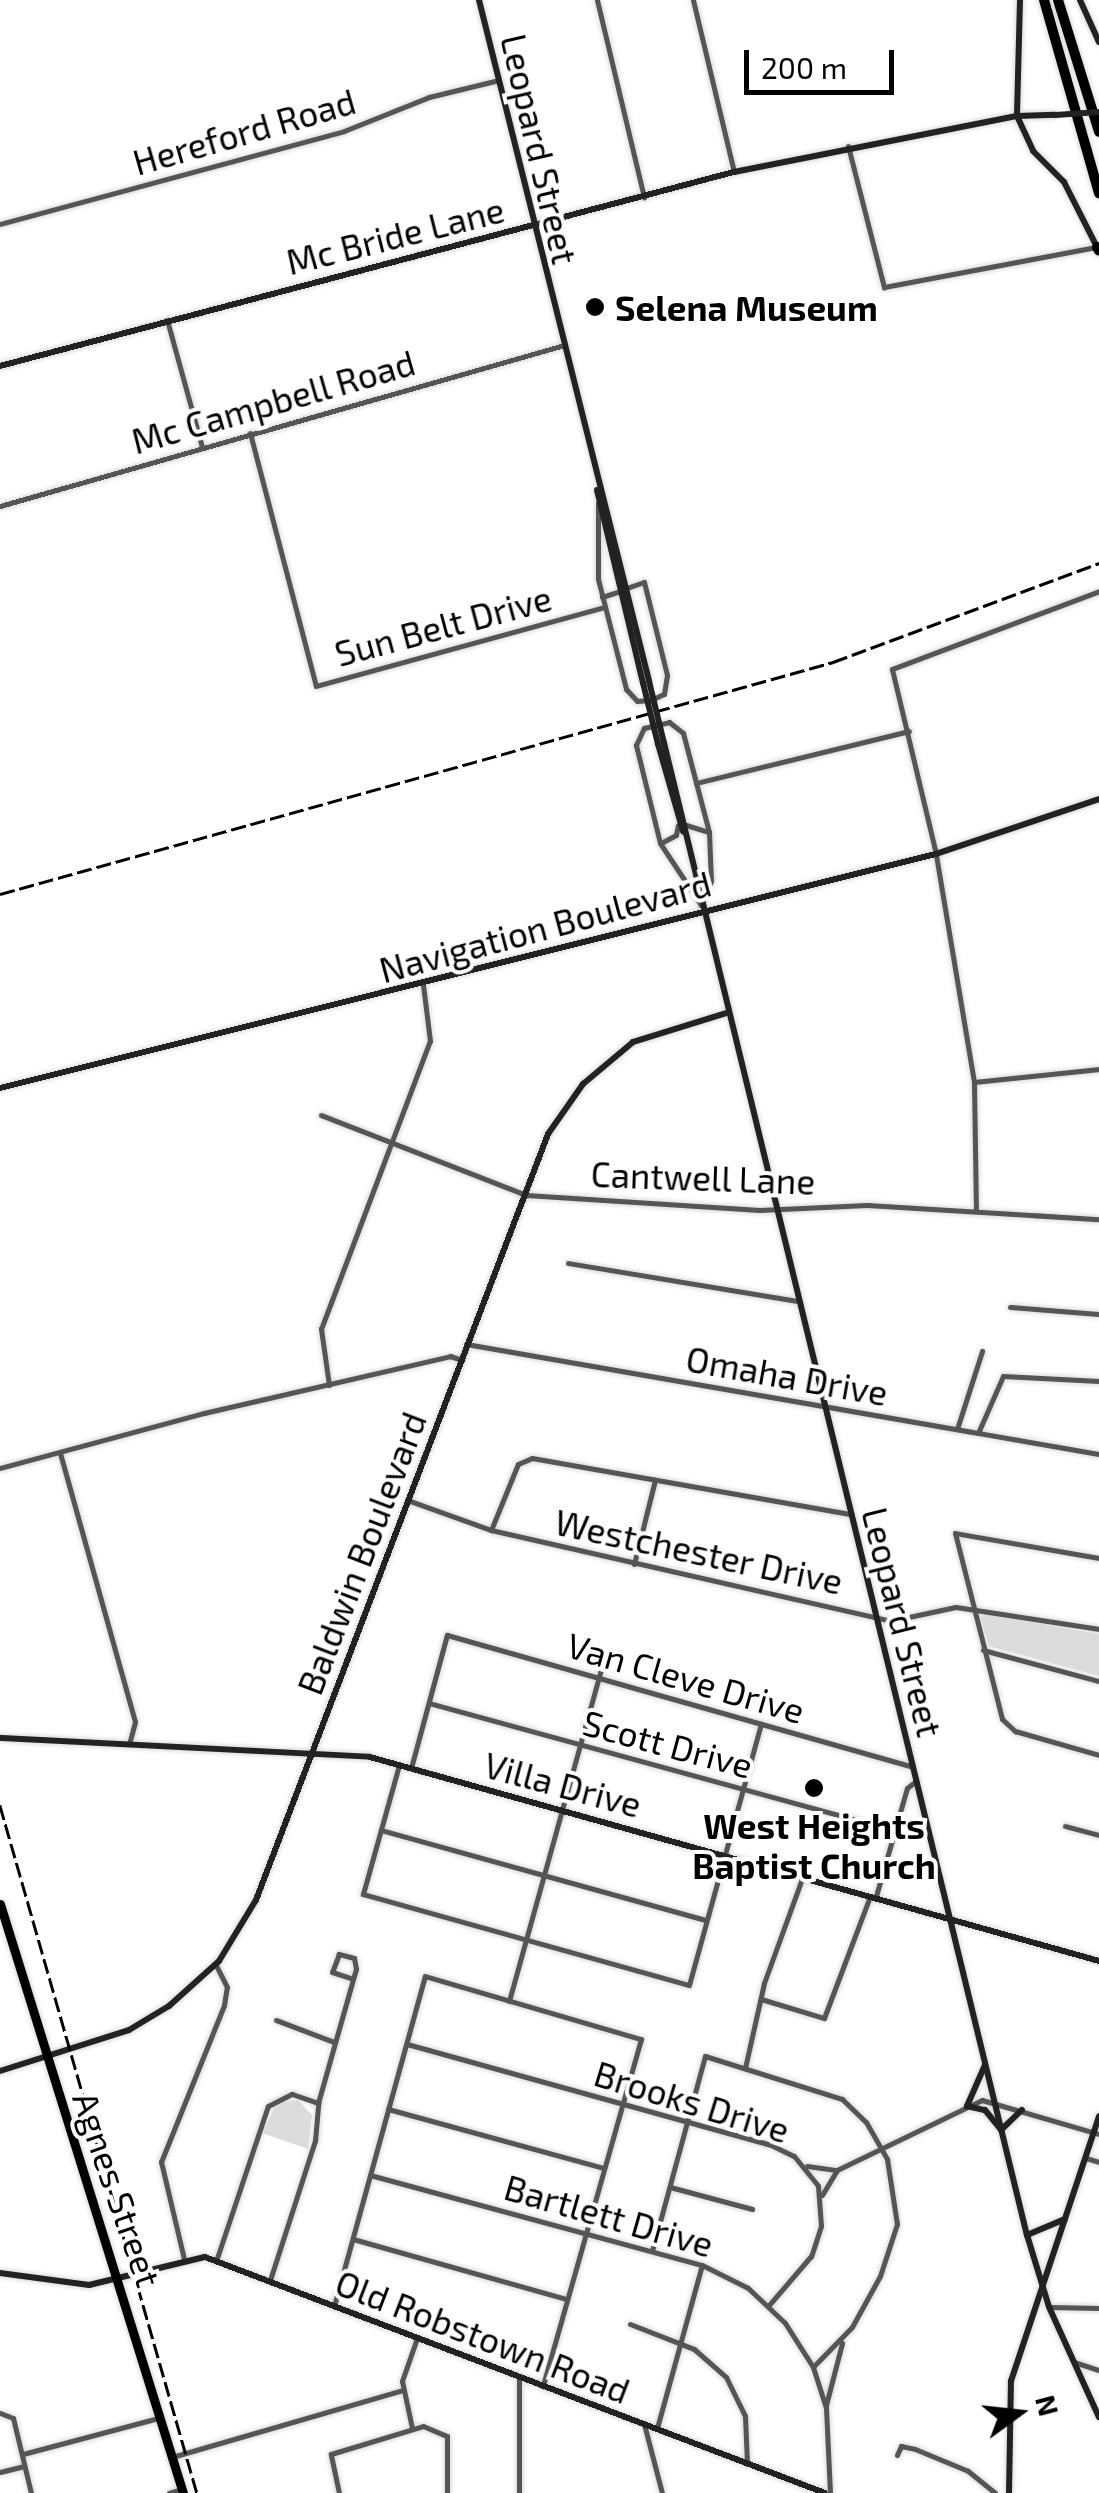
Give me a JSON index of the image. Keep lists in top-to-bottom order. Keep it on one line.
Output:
{"streets":{"main road":["Leopard Street","Mc Bride Lane","Navigation Boulevard","Baldwin Boulevard","Villa Drive","Agnes Street","Old Robstown Road"],"street":["Hereford Road","Mc Campbell Road","Sun Belt Drive","Cantwell Lane","Omaha Drive","Westchester Drive","Van Cleve Drive","Scott Drive","Brooks Drive","Bartlett Drive"]},"crossings":[["Hereford Road","Leopard Street"],["Leopard Street","Mc Bride Lane"],["Leopard Street","Mc Campbell Road"],["Leopard Street","Navigation Boulevard"],["Leopard Street","Cantwell Lane"],["Leopard Street","Omaha Drive"],["Leopard Street","Westchester Drive"],["Leopard Street","Baldwin Boulevard"],["Leopard Street","Van Cleve Drive"],["Leopard Street","Villa Drive"],["Mc Campbell Road","Sun Belt Drive"],["Cantwell Lane","Baldwin Boulevard"],["Omaha Drive","Baldwin Boulevard"],["Westchester Drive","Baldwin Boulevard"],["Baldwin Boulevard","Villa Drive"],["Baldwin Boulevard","Agnes Street"],["Van Cleve Drive","Scott Drive"],["Agnes Street","Old Robstown Road"],["Bartlett Drive","Old Robstown Road"]],"places":["Selena Museum","West Heights Baptist Church"],"scale_bar":"200 m","north":"right"}
